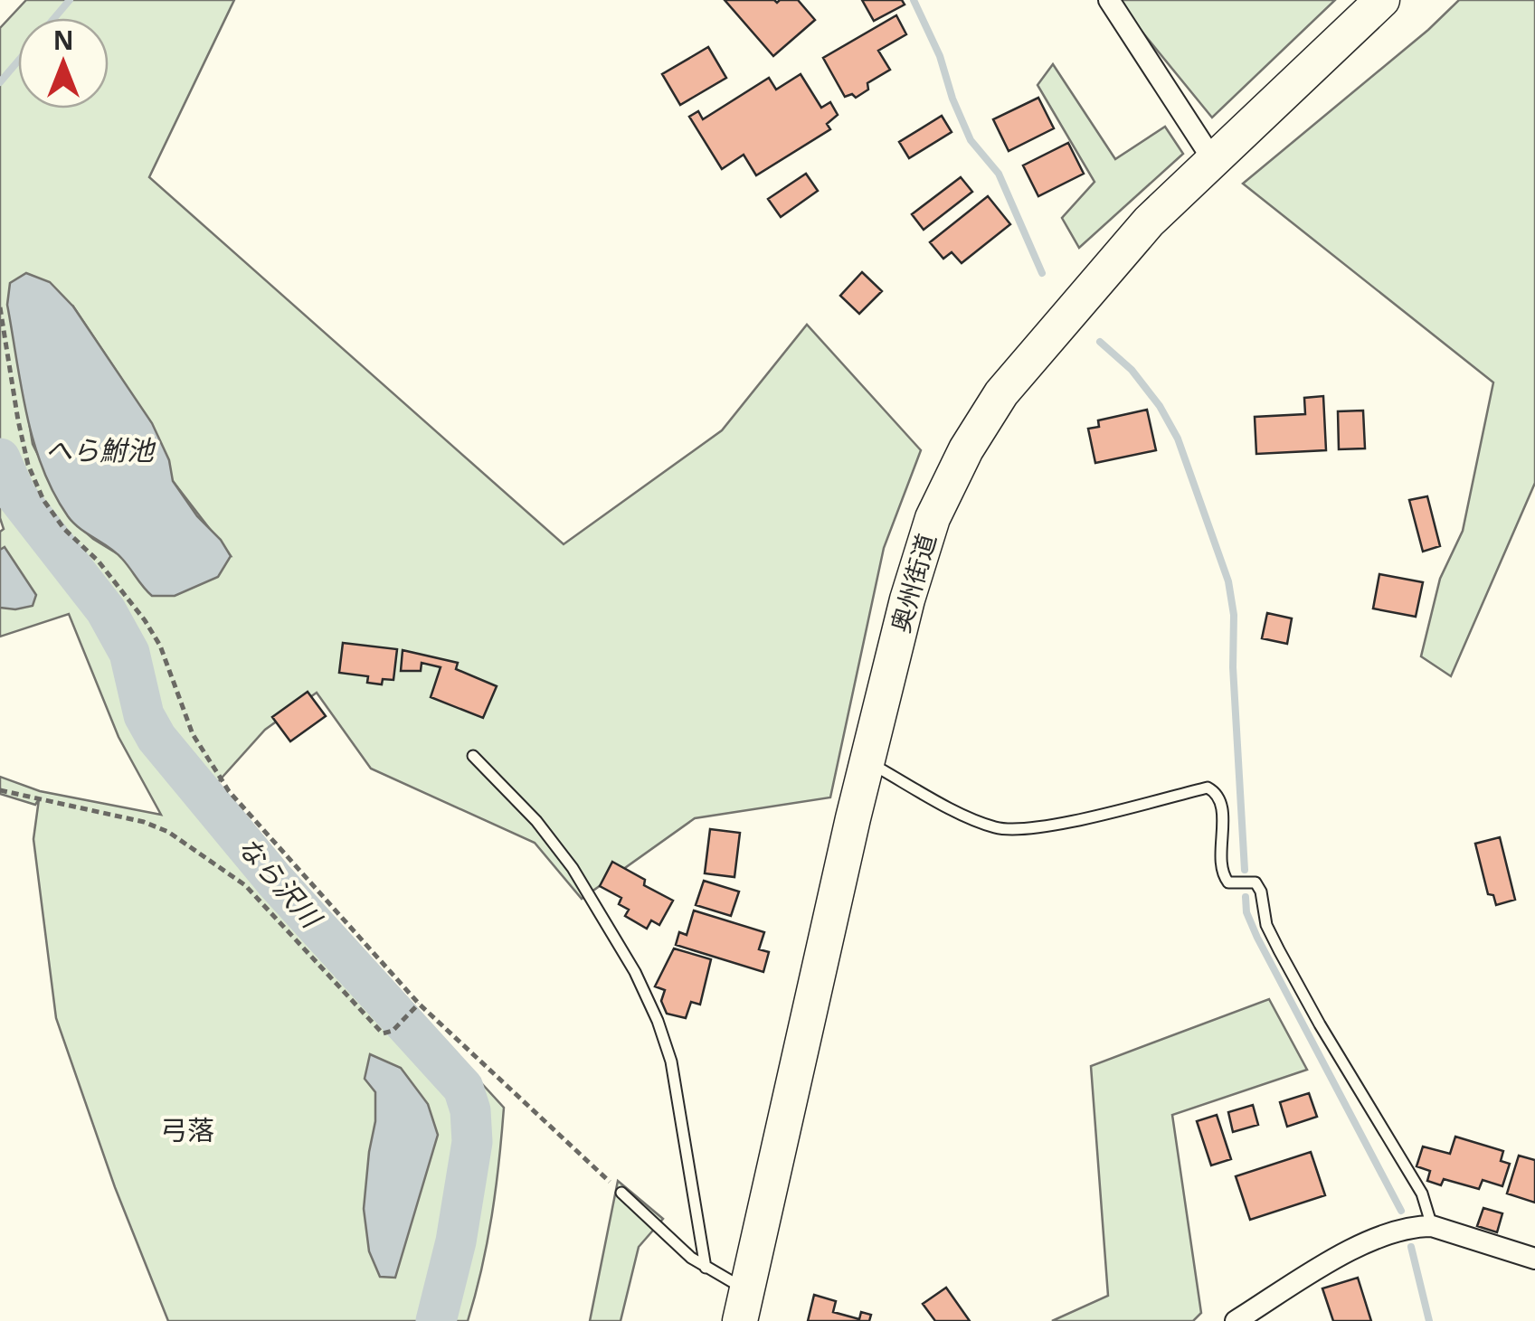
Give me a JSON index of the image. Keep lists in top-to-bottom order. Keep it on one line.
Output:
{"streets":{"highway":["奥州街道"]},"districts":["弓落"],"water":["へら鮒池","なら沢川"],"north":"top"}
